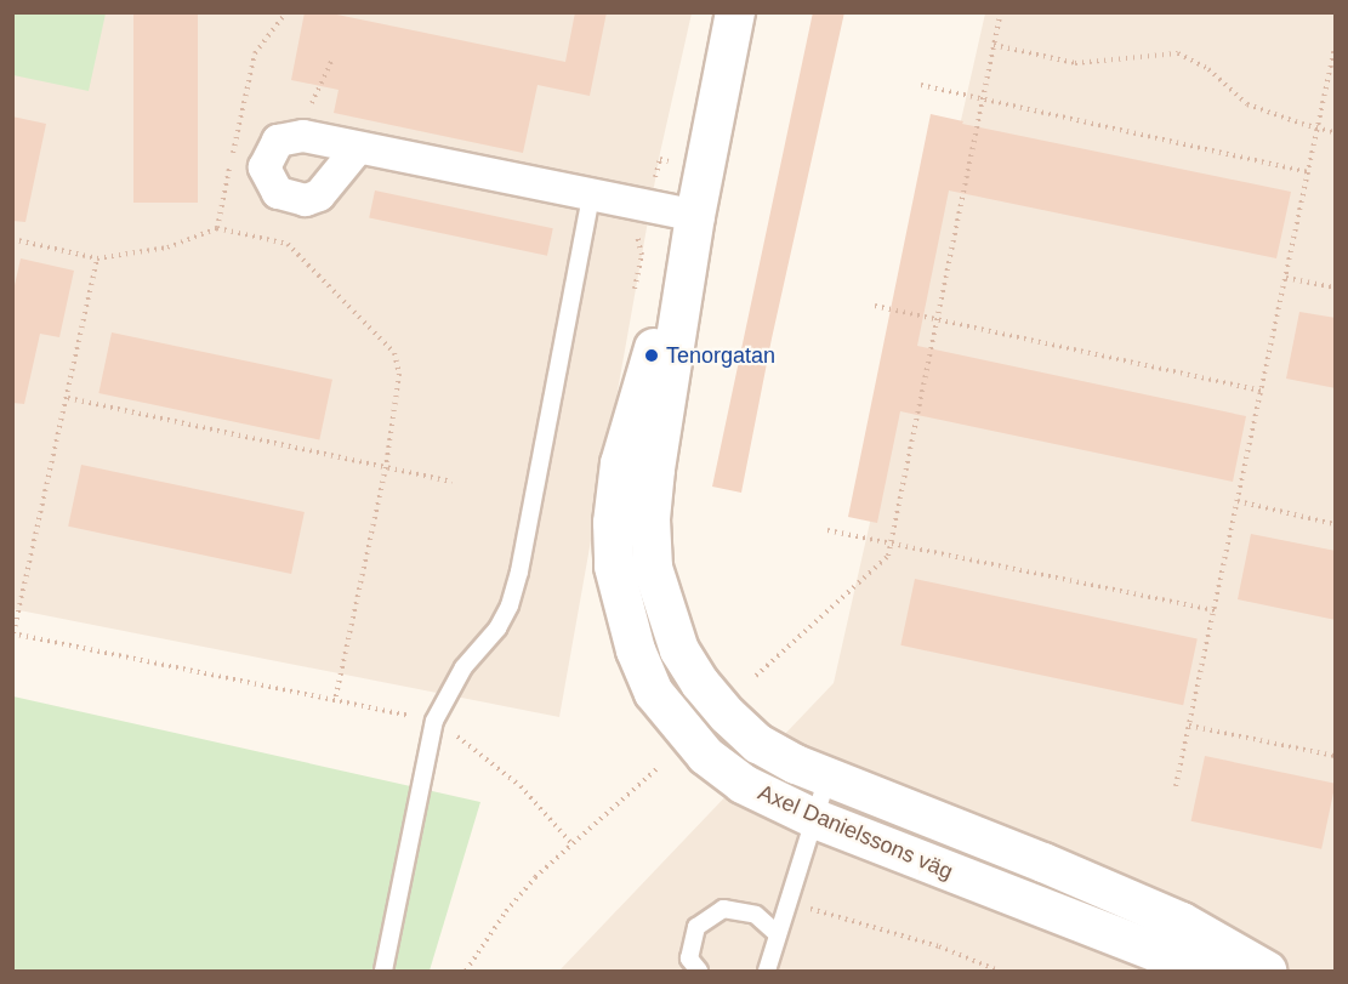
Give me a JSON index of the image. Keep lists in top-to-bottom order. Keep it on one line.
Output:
{"streets":{"street":["Axel Danielssons väg"]},"places":["Tenorgatan"]}
